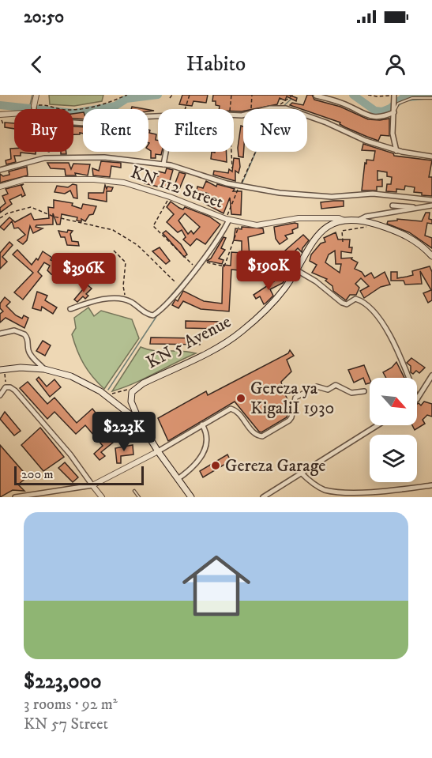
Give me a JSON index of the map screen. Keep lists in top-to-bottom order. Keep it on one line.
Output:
{"streets":{"main road":["KN 5 Avenue"],"street":["KN 112 Street"]},"crossings":[["KN 112 Street","KN 5 Avenue"]],"places":["Gereza ya KigaliI 1930","Gereza Garage"],"scale_bar":"200 m","north":"bottom right","page":{"status":"20:50","header":"Habito","chip":["Buy","Rent","Filters","New"],"price":["$190K","$396K","$223K"],"scale":"200 m","list":[{"name":"$223,000","note":"3 rooms · 92 m² · KN 57 Street"}]}}
